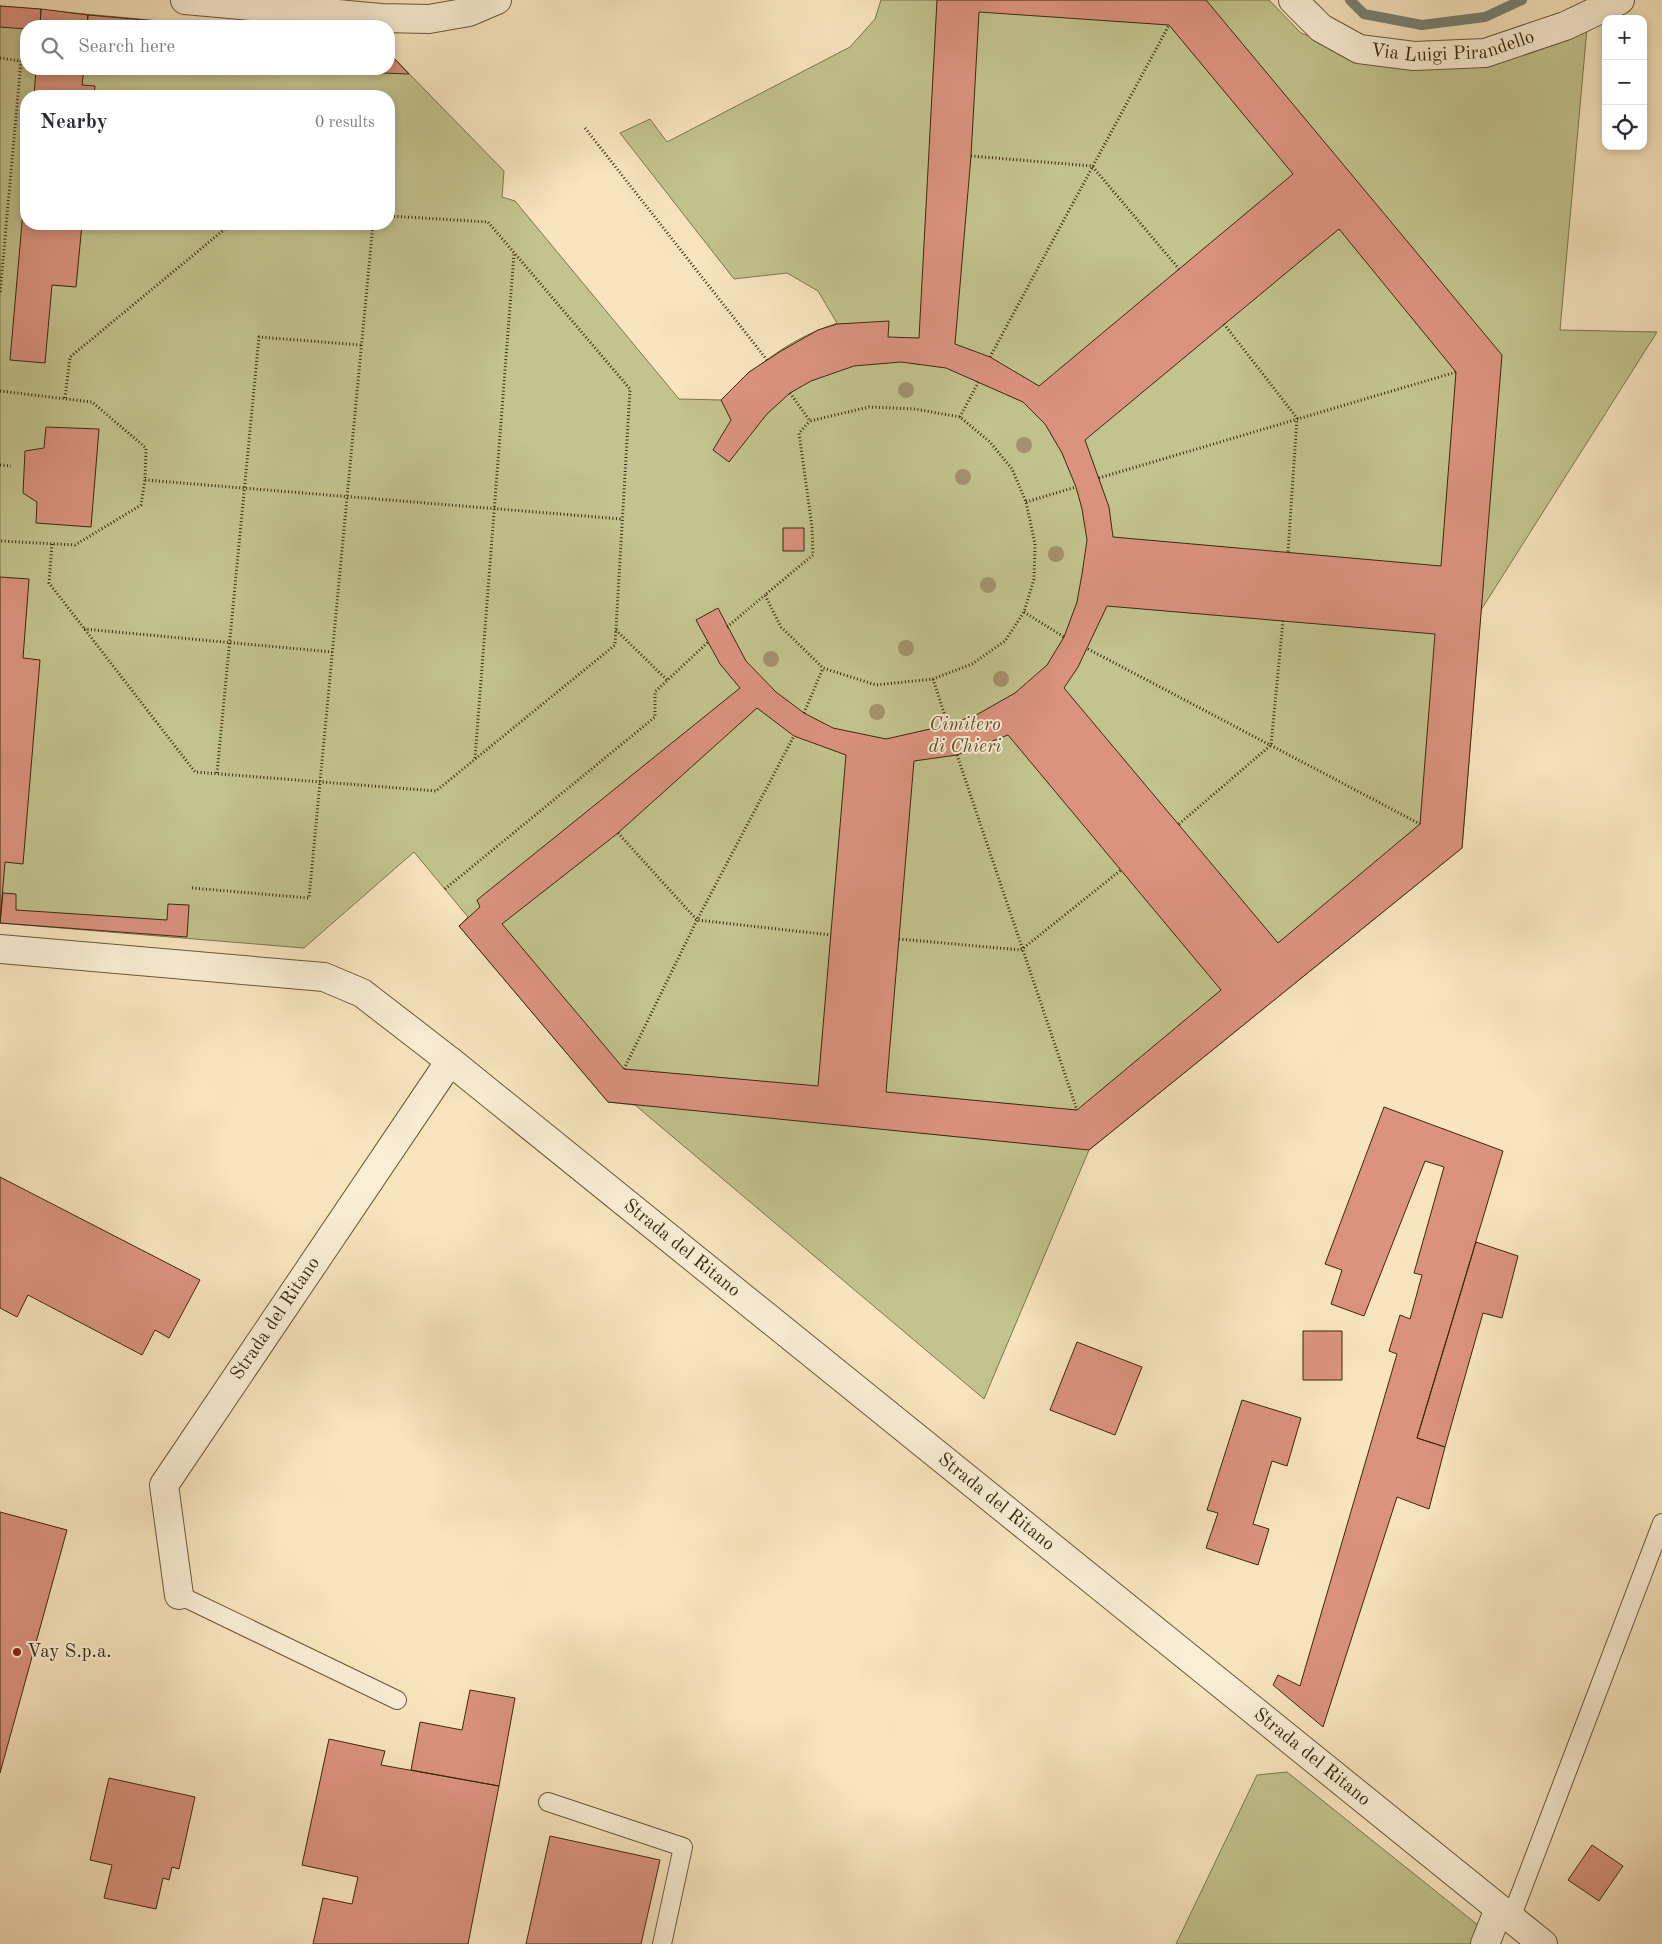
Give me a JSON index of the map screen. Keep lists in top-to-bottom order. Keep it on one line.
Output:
{"streets":{"street":["Via Luigi Pirandello","Strada del Ritano"]},"parks":["Cimitero di Chieri"],"places":["Vay S.p.a."],"page":{"map_buttons":["+","−"],"search":"Search here","heading":["Nearby","0 results"]}}
